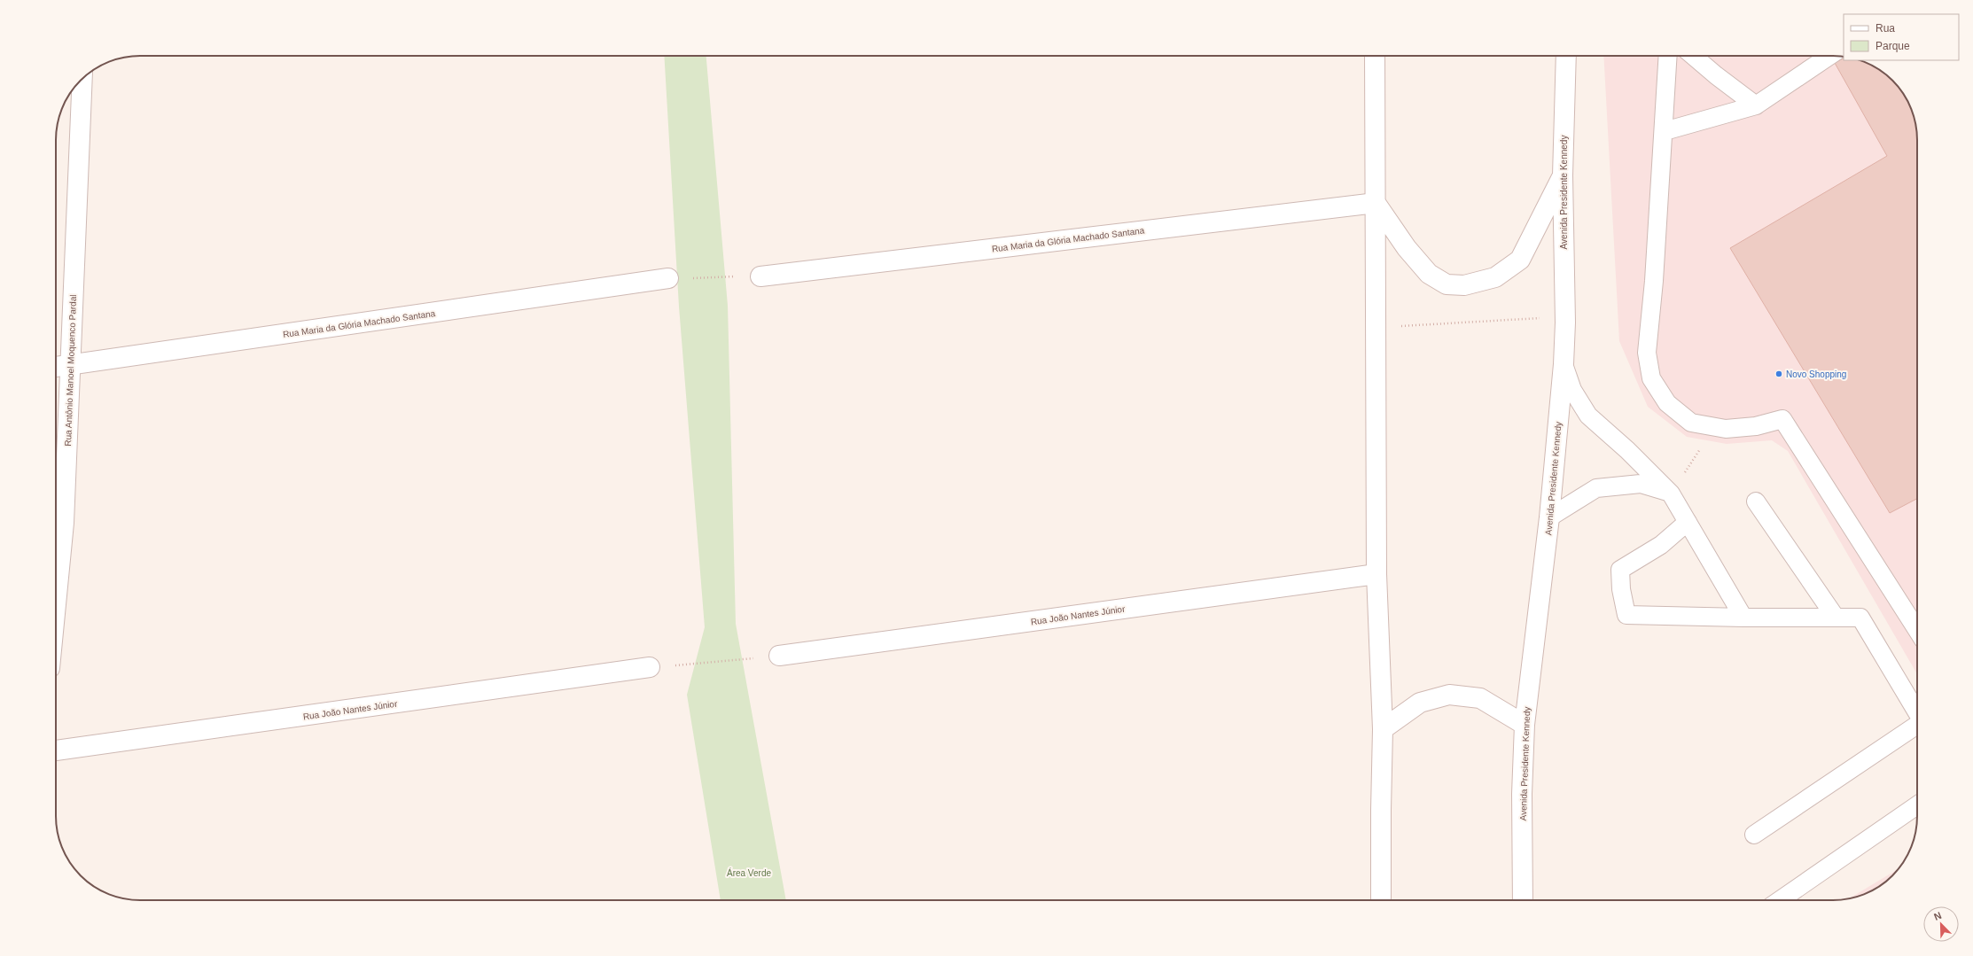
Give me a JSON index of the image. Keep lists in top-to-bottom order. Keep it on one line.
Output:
{"streets":{"street":["Avenida Presidente Kennedy","Rua Maria da Glória Machado Santana","Rua Antônio Manoel Moquenco Pardal","Rua João Nantes Júnior"]},"crossings":[["Rua Maria da Glória Machado Santana","Rua Antônio Manoel Moquenco Pardal"]],"parks":["Área Verde"],"places":["Novo Shopping"],"legend":["Rua","Parque"],"north":"top left"}
